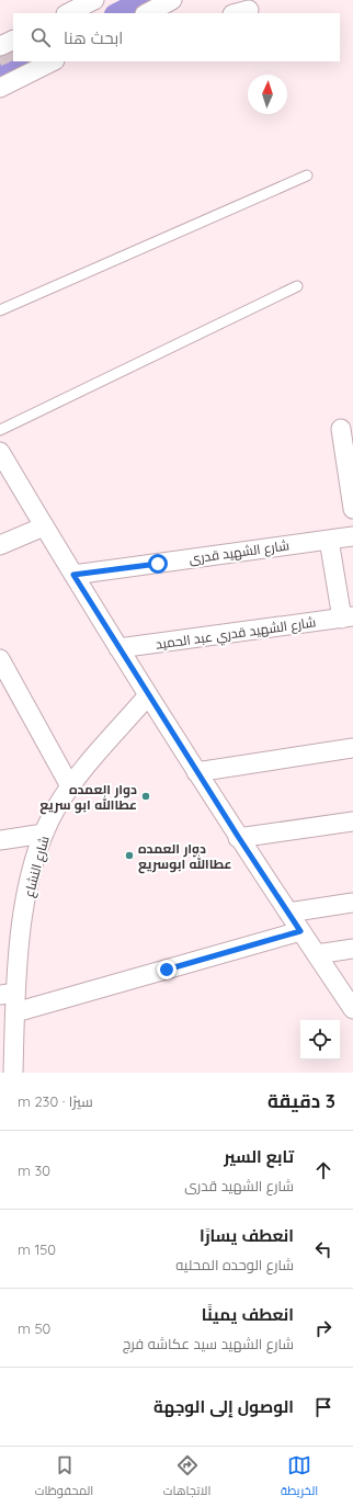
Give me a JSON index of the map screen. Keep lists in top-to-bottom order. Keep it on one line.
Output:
{"streets":{"street":["شارع الشهيد قدرى","شارع الشهيد قدري عبد الحميد","شارع النشاع"]},"places":["دوار العمده عطاالله ابو سريع","دوار العمده عطاالله ابوسريع"],"north":"top","page":{"search":"ابحث هنا","heading":["3 دقيقة","سيرًا · 230 m"],"list":[["تابع السير","شارع الشهيد قدرى","30 m"],["انعطف يسارًا","شارع الوحده المحليه","150 m"],["انعطف يمينًا","شارع الشهيد سيد عكاشه فرج","50 m"],"الوصول إلى الوجهة"],"nav":["الخريطة","الاتجاهات","المحفوظات"]}}
